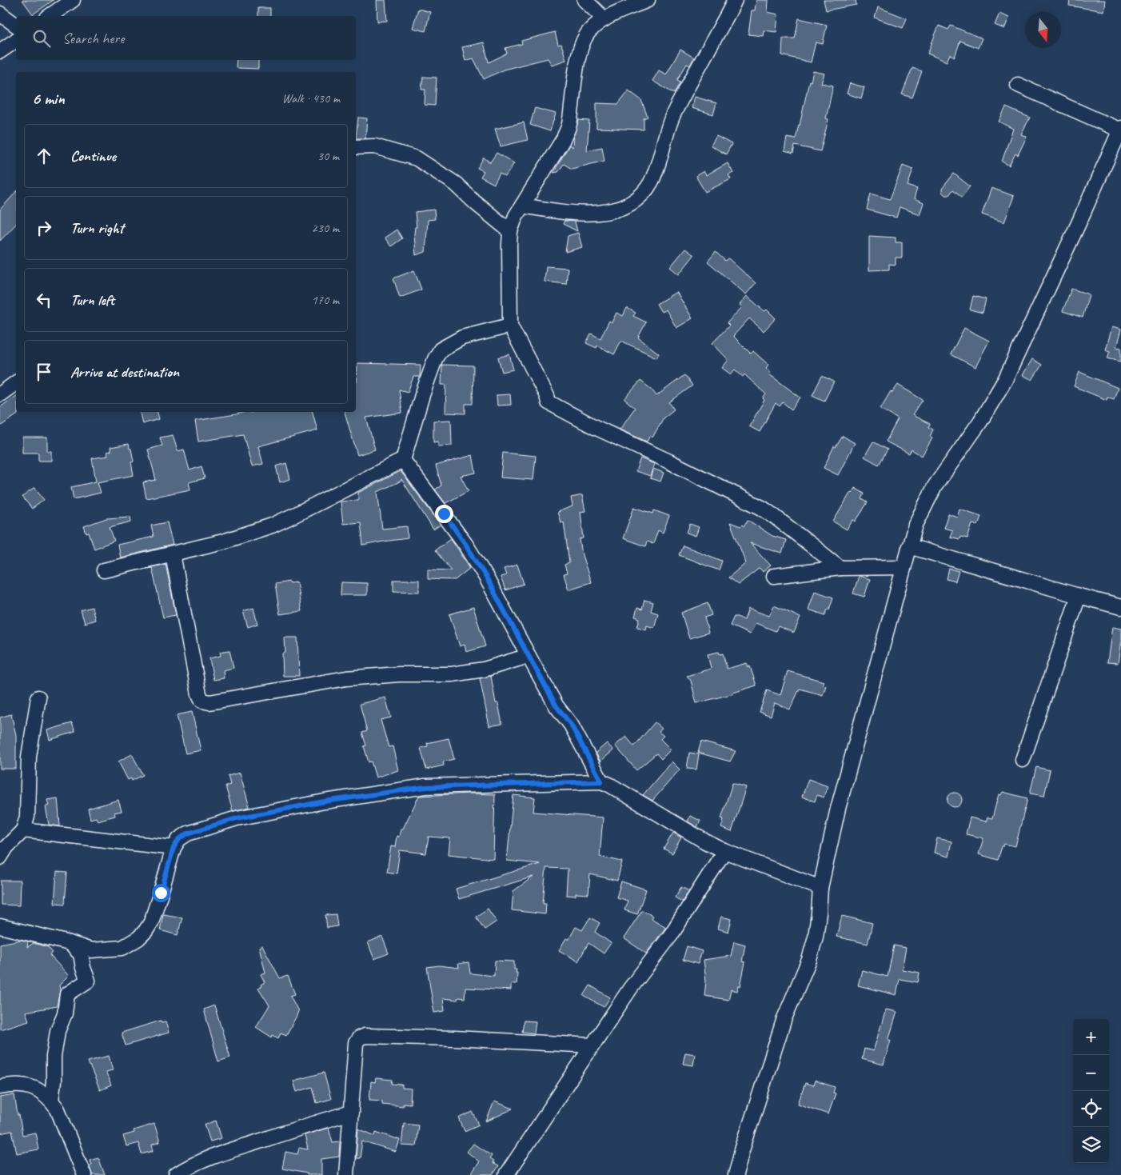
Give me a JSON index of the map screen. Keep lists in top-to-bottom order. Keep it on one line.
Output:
{"north":"bottom","page":{"search":"Search here","heading":["6 min","Walk · 430 m"],"list":[["Continue","30 m"],["Turn right","230 m"],["Turn left","170 m"],"Arrive at destination"],"map_buttons":["+","−"]}}
